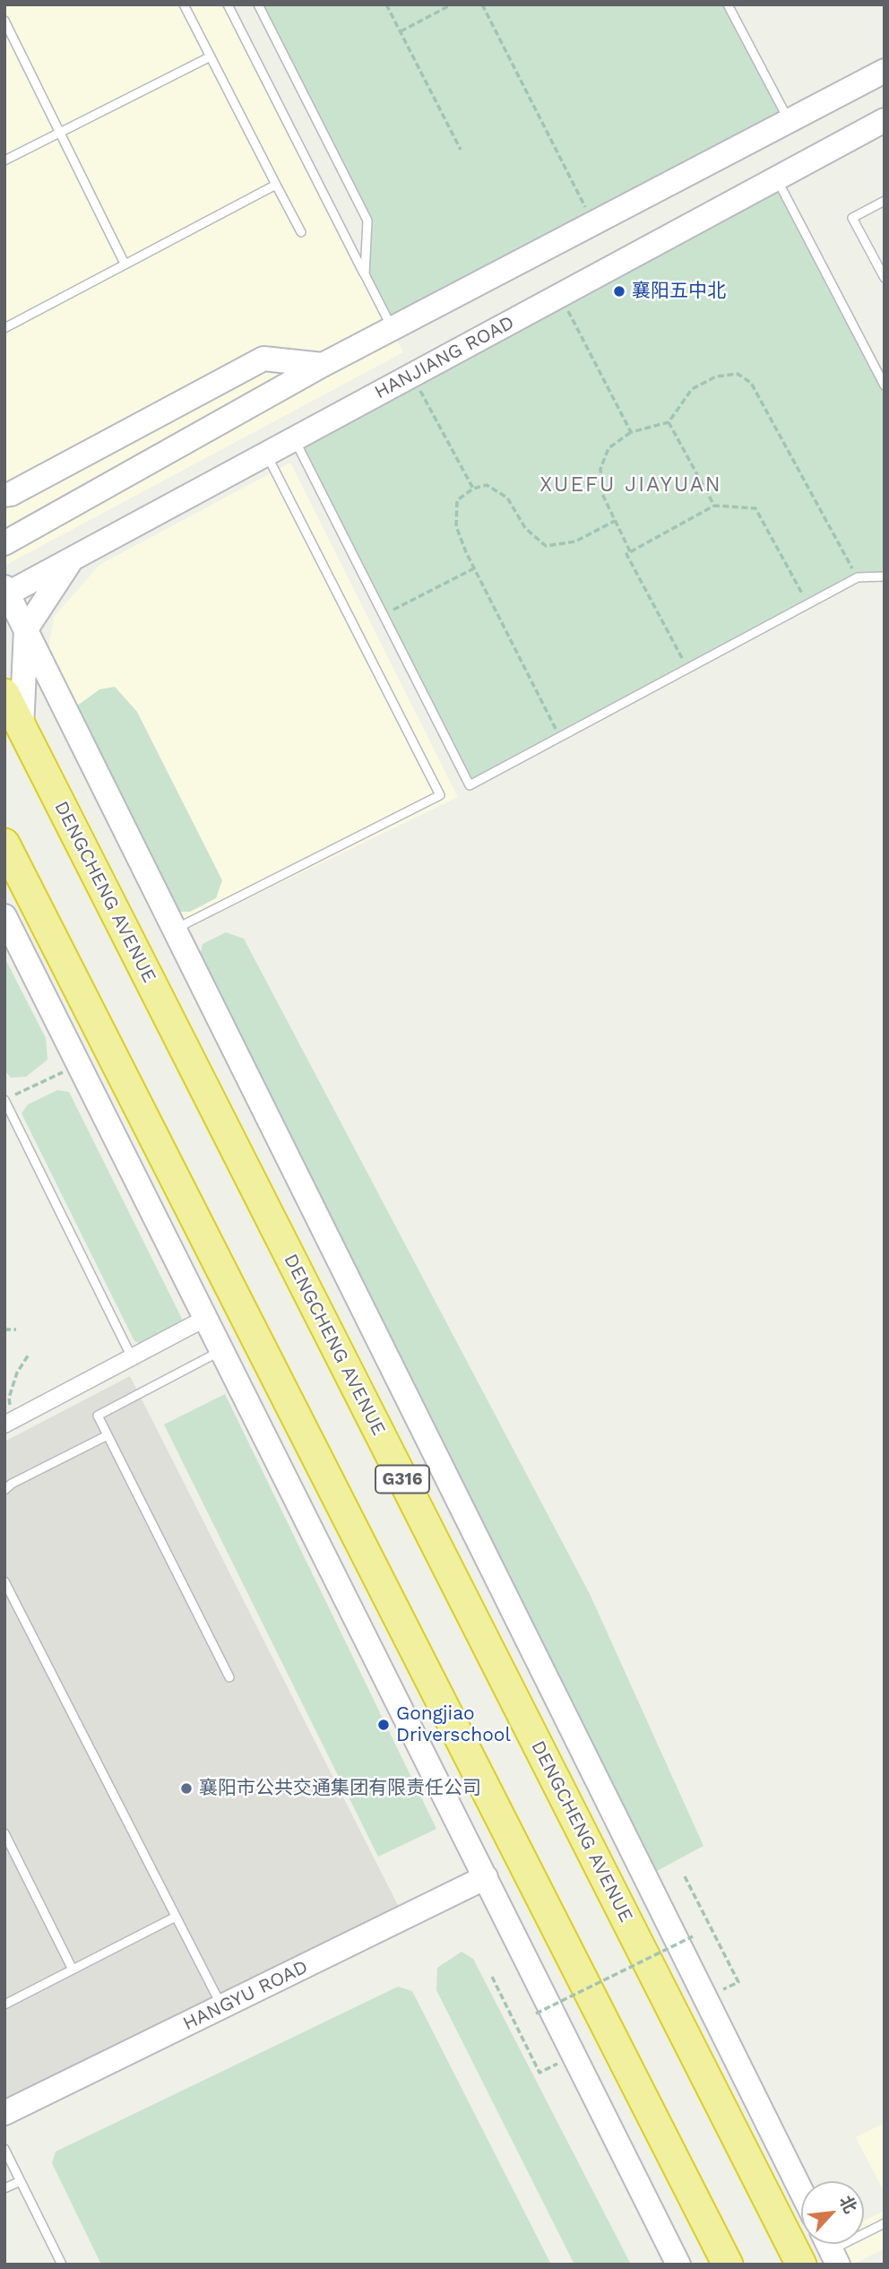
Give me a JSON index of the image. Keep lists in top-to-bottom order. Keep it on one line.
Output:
{"streets":{"highway":["DENGCHENG AVENUE","G316"],"street":["HANJIANG ROAD","HANGYU ROAD"]},"districts":["XUEFU JIAYUAN"],"places":["襄阳五中北","Gongjiao Driverschool","襄阳市公共交通集团有限责任公司"],"north":"top right"}
